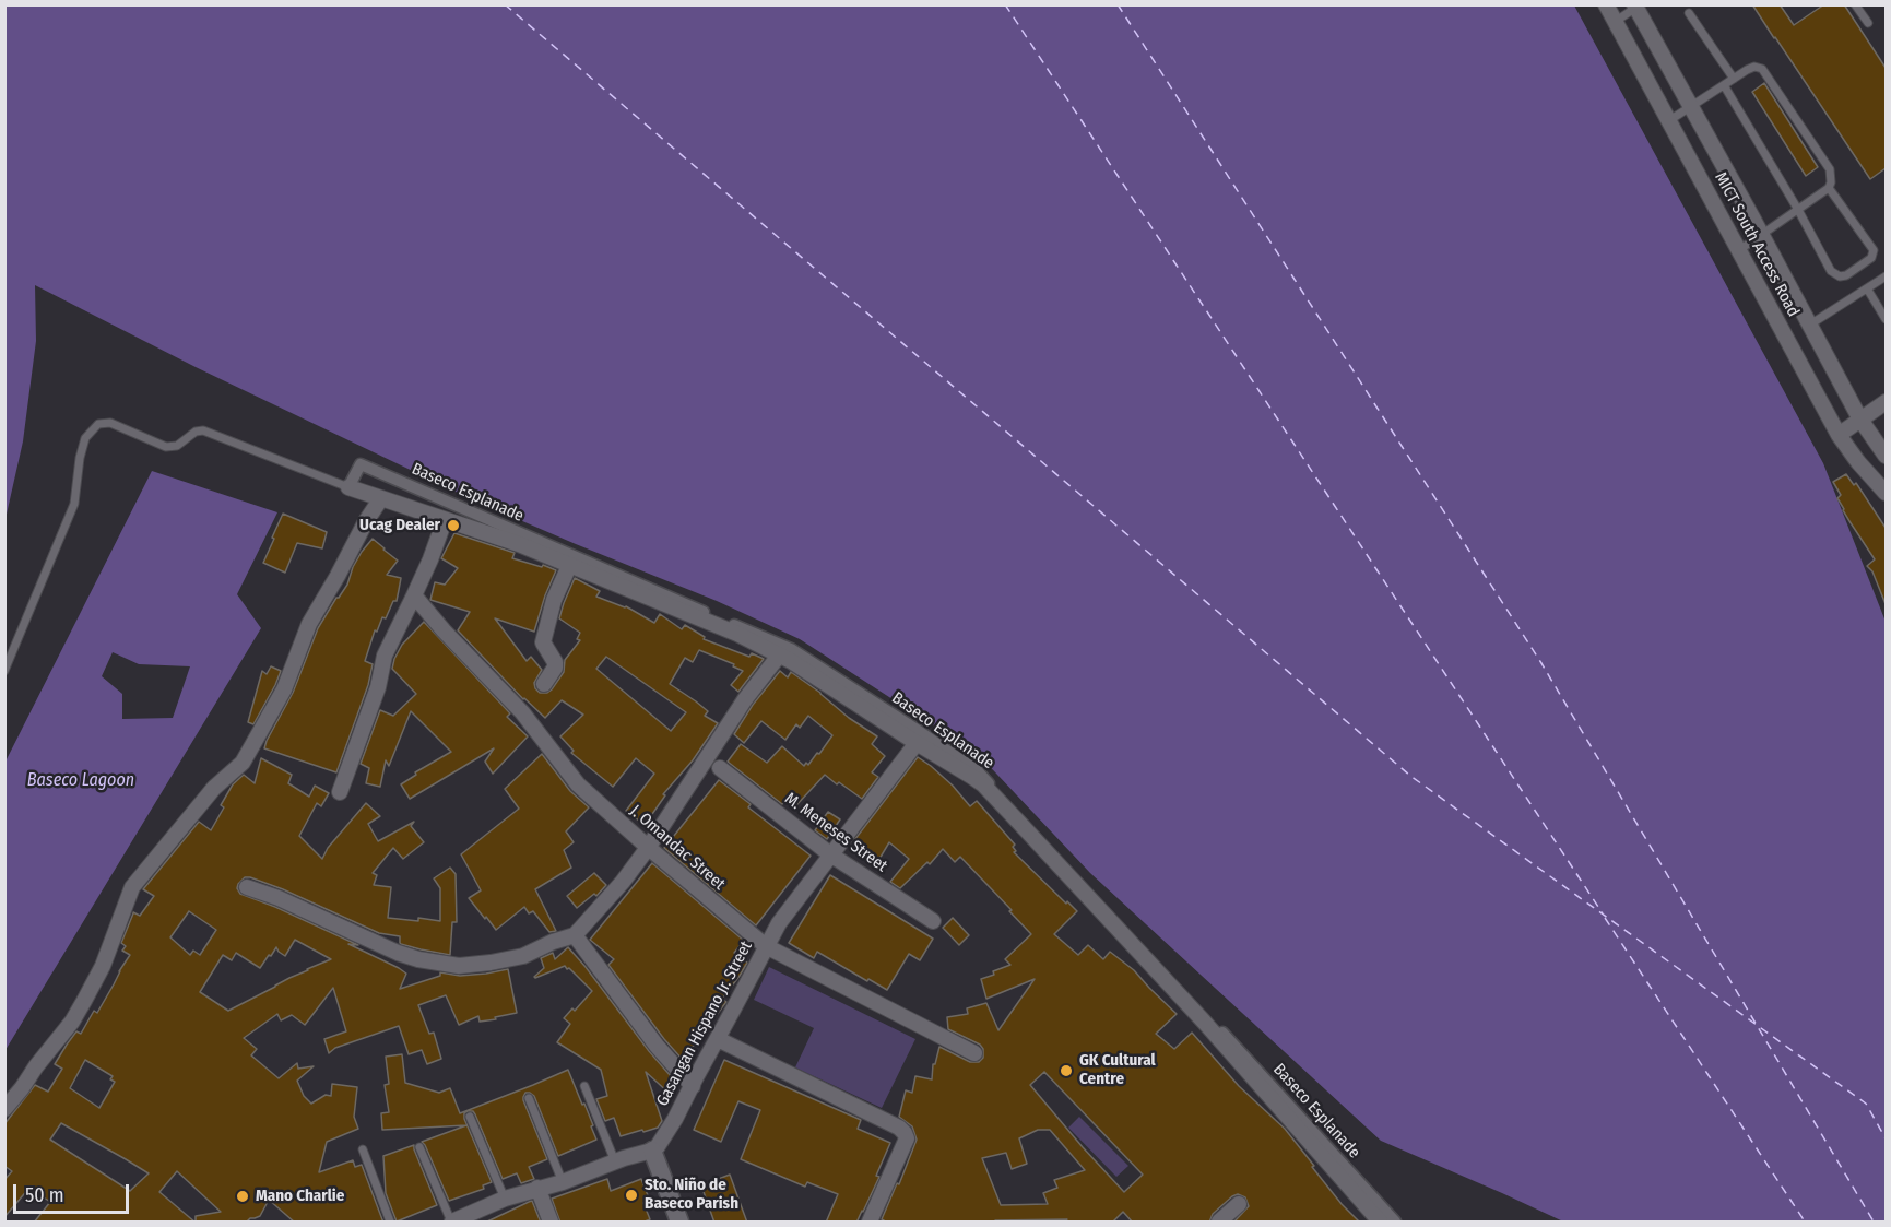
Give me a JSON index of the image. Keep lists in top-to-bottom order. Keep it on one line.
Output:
{"streets":{"street":["MICT South Access Road","Baseco Esplanade","M. Meneses Street","J. Omandac Street","Gasangan Hispano Jr. Street"]},"crossings":[["M. Meneses Street","Gasangan Hispano Jr. Street"],["J. Omandac Street","Gasangan Hispano Jr. Street"]],"water":["Baseco Lagoon"],"places":["Ucag Dealer","GK Cultural Centre","Sto. Niño de Baseco Parish","Mano Charlie"],"scale_bar":"50 m"}
